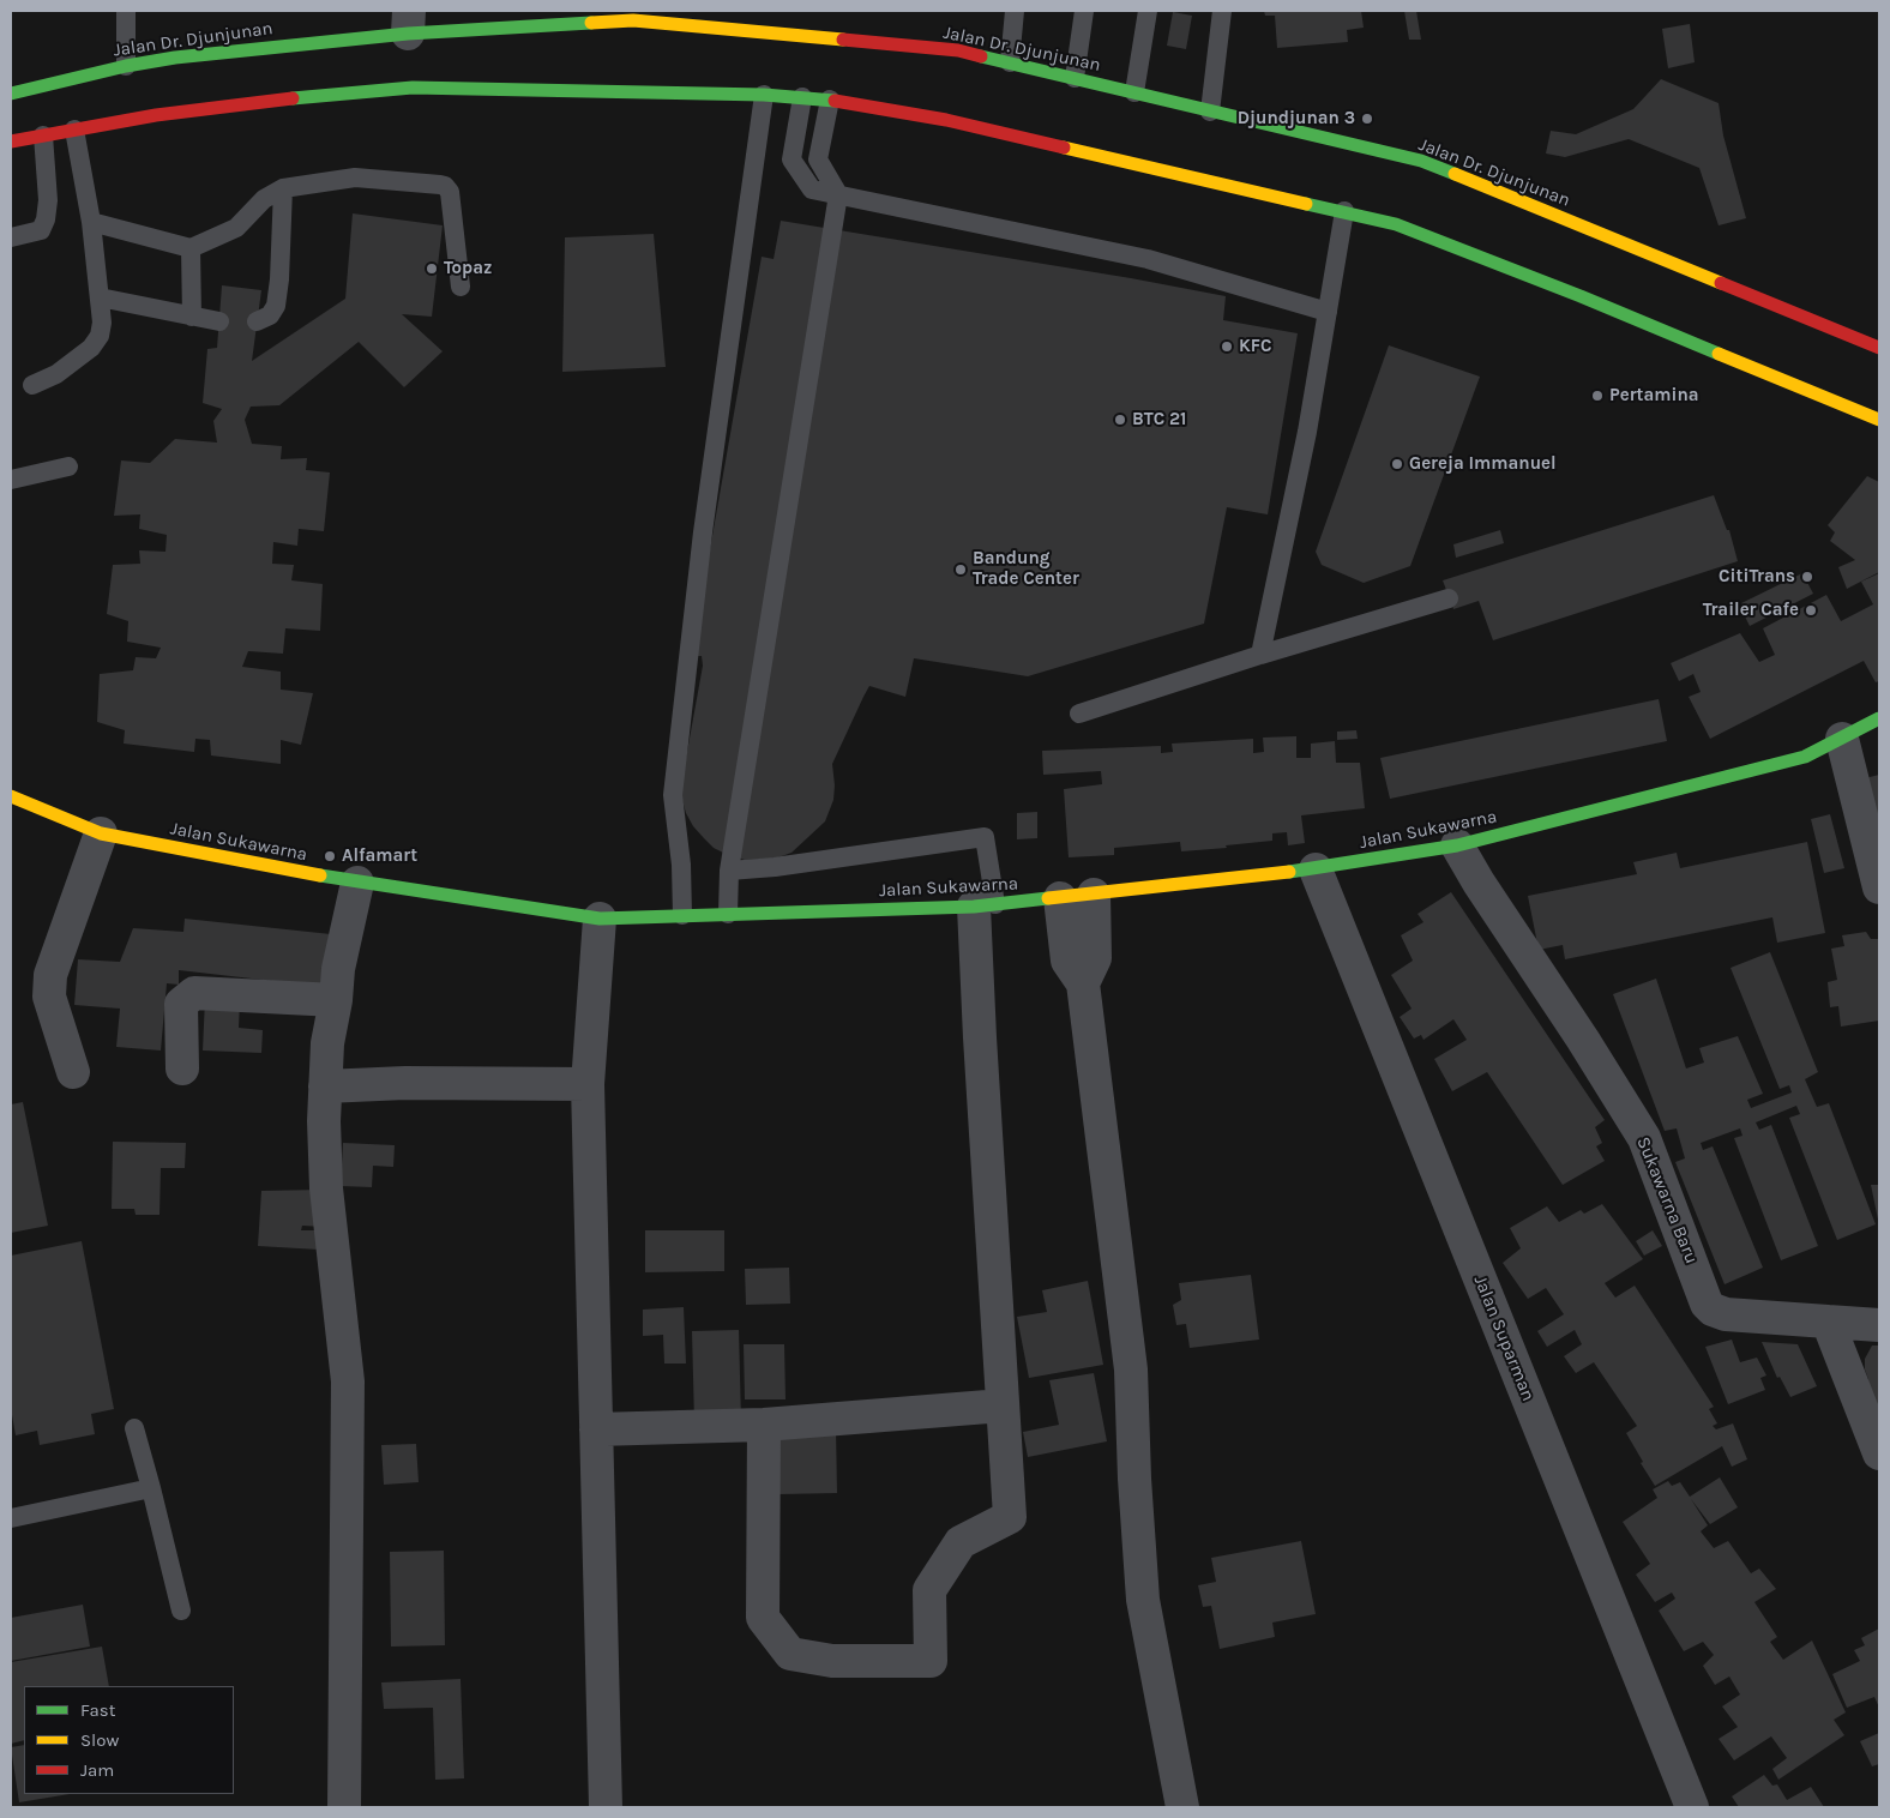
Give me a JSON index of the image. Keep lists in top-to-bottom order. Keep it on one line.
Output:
{"streets":{"main road":["Jalan Dr. Djunjunan","Jalan Sukawarna"],"street":["Sukawarna Baru","Jalan Suparman"]},"crossings":[["Jalan Sukawarna","Sukawarna Baru"],["Jalan Sukawarna","Jalan Suparman"]],"places":["Djundjunan 3","Topaz","KFC","Pertamina","BTC 21","Gereja Immanuel","Bandung Trade Center","CitiTrans","Trailer Cafe","Alfamart"],"legend":["Fast","Slow","Jam"]}
